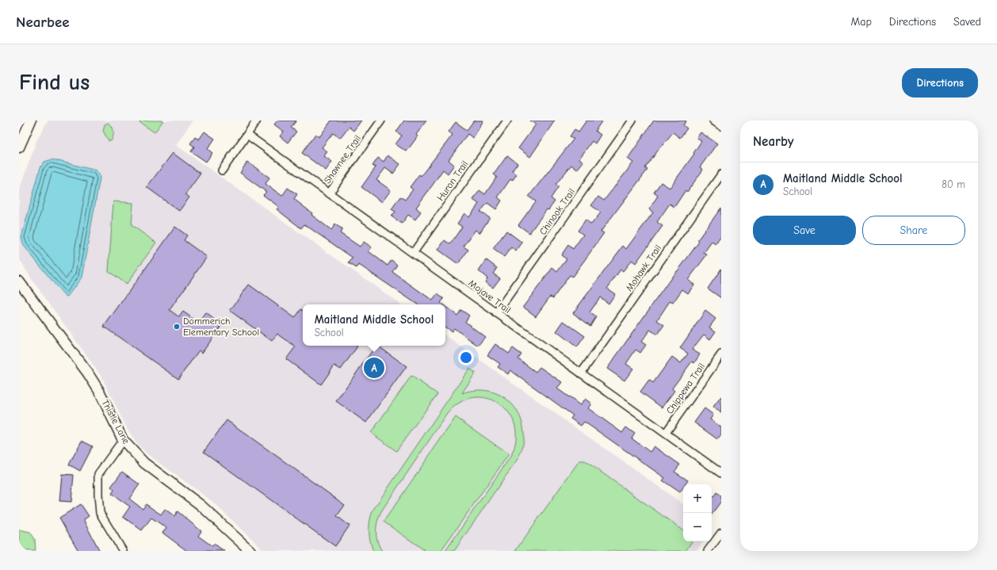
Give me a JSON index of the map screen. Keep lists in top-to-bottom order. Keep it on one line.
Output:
{"streets":{"street":["Shawnee Trail","Huron Trail","Chinook Trail","Mohawk Trail","Mojave Trail","Chippewa Trail","Thistle Lane"]},"crossings":[["Shawnee Trail","Mojave Trail"],["Huron Trail","Mojave Trail"],["Chinook Trail","Mojave Trail"],["Mohawk Trail","Mojave Trail"],["Mojave Trail","Chippewa Trail"]],"places":["Dommerich Elementary School"],"page":{"header":"Nearbee","nav":["Map","Directions","Saved"],"buttons":["Directions",["Save","Share"]],"title":"Find us","heading":"Nearby","list":[{"mark":"A","name":"Maitland Middle School","note":"School","value":"80 m"}],"popup":["Maitland Middle School","School"],"pins":"A","map_buttons":["+","−"]}}
